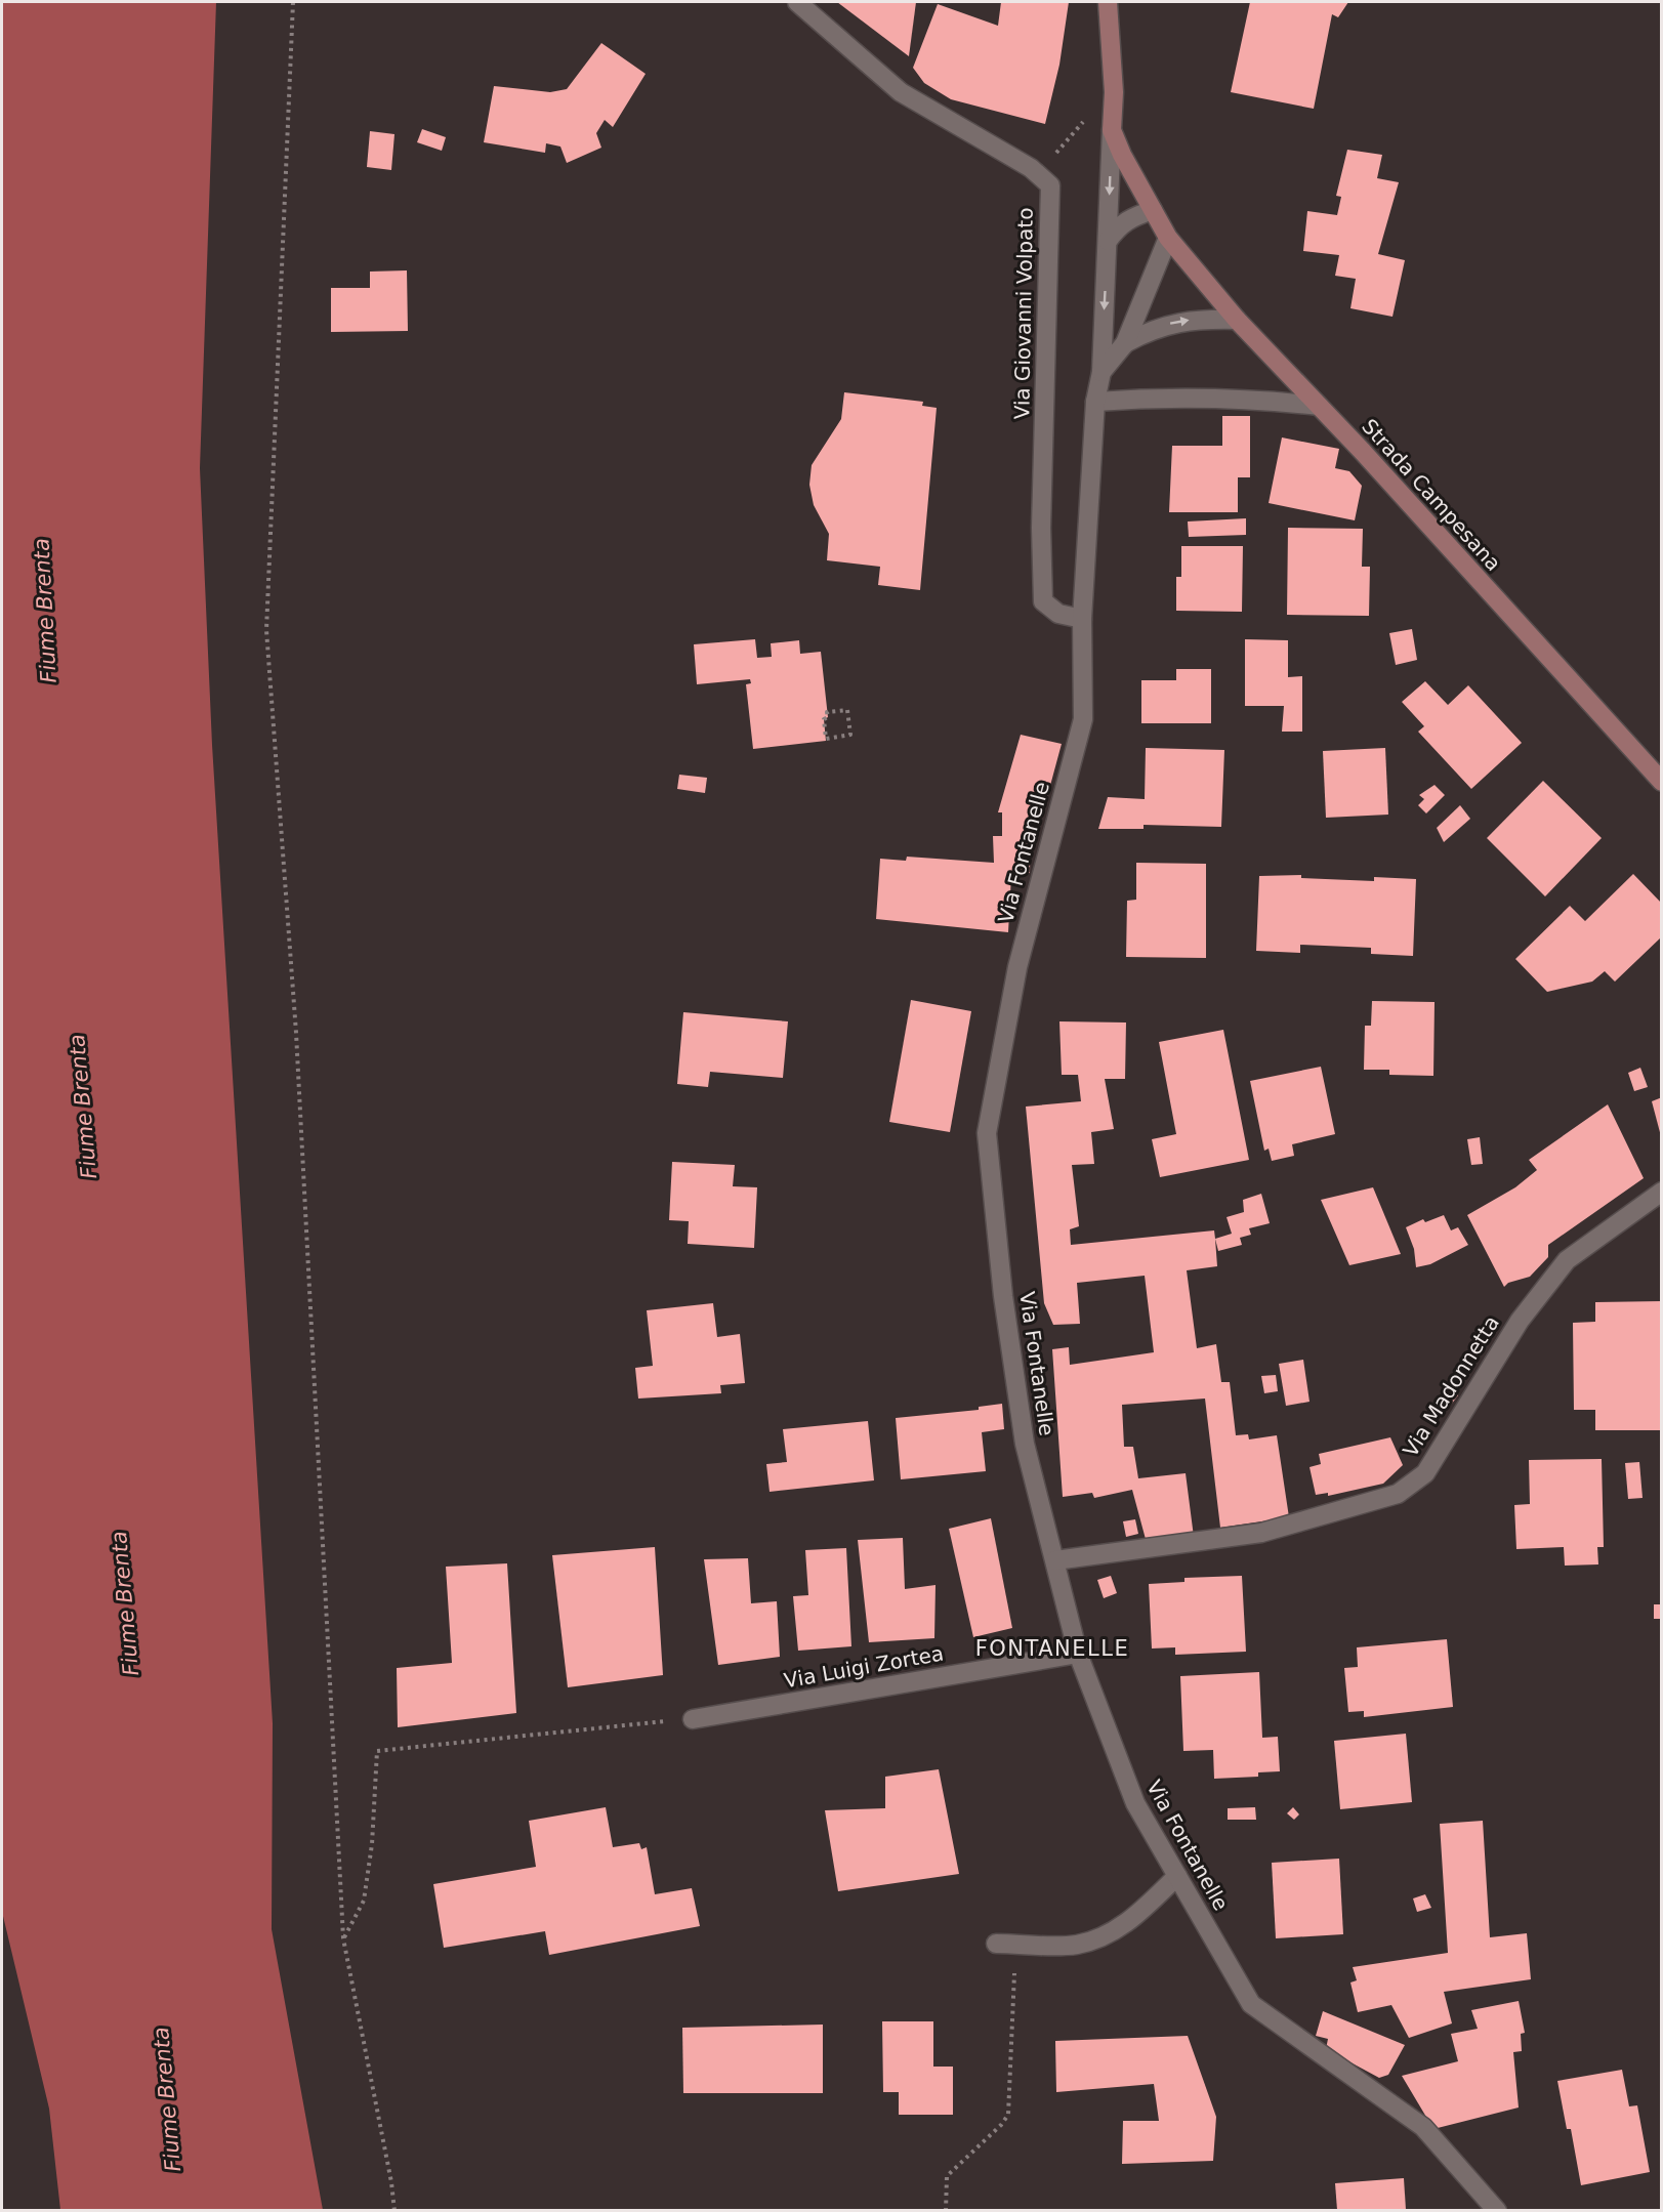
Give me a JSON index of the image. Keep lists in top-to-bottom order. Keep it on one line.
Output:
{"streets":{"street":["Via Giovanni Volpato","Strada Campesana","Via Fontanelle","Via Madonnetta","Via Luigi Zortea"]},"crossings":[["Via Giovanni Volpato","Via Fontanelle"],["Strada Campesana","Via Fontanelle"],["Via Fontanelle","Via Madonnetta"],["Via Fontanelle","Via Luigi Zortea"]],"districts":["FONTANELLE"],"water":["Fiume Brenta"]}
